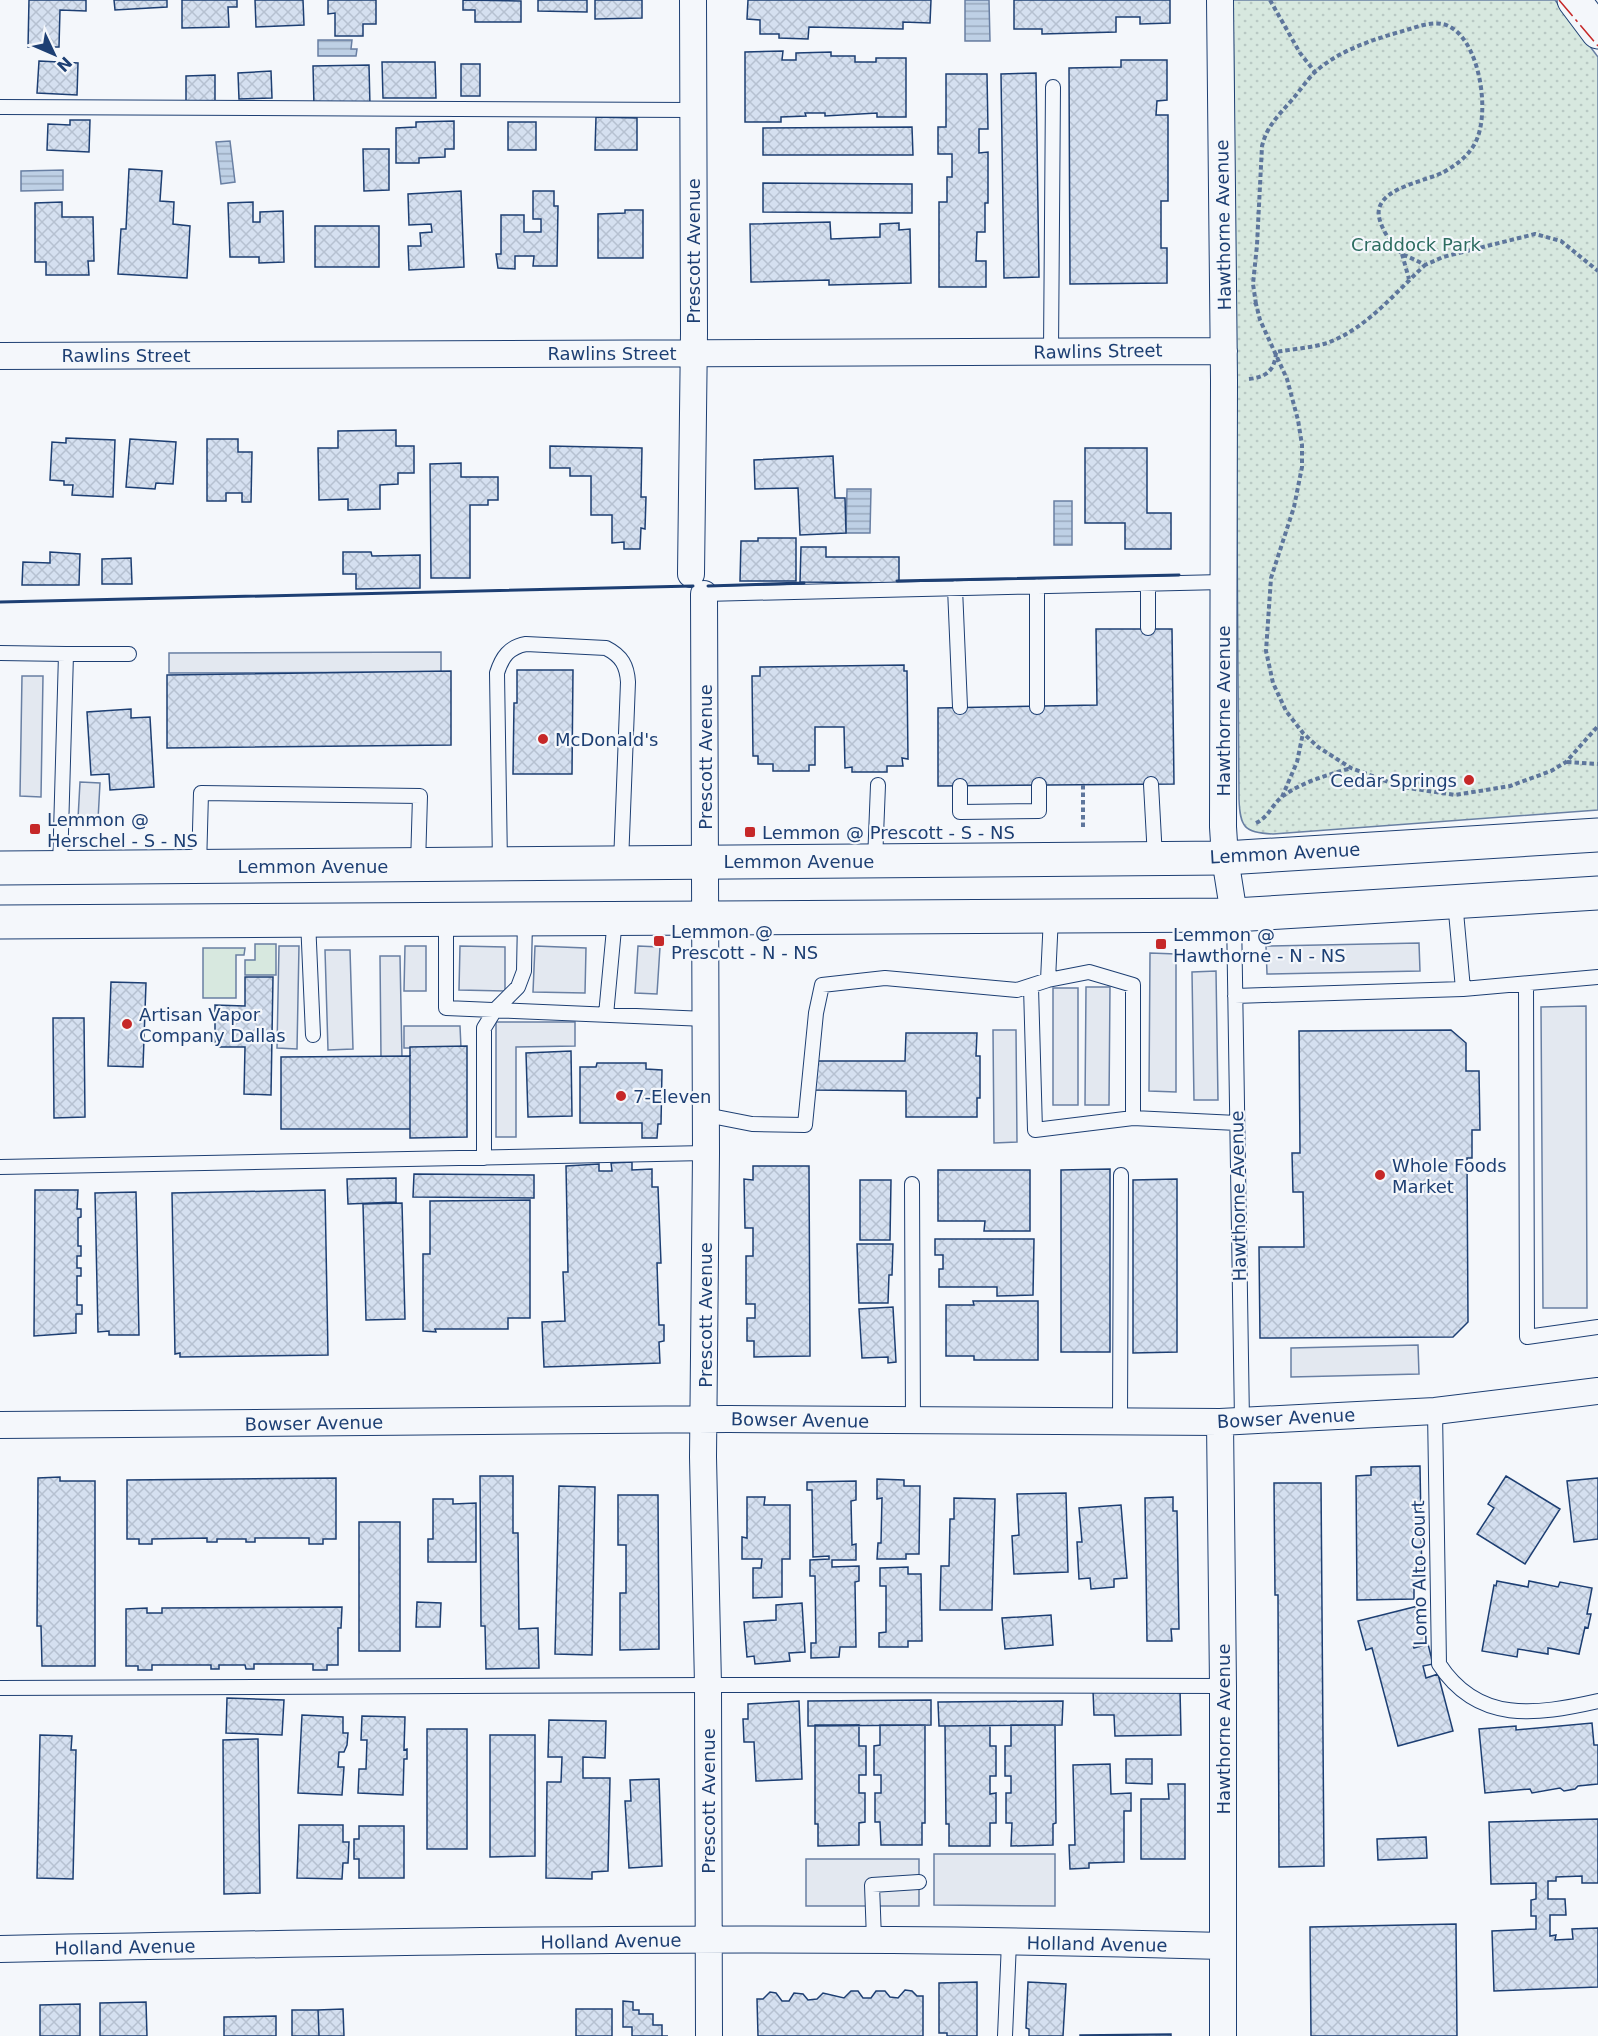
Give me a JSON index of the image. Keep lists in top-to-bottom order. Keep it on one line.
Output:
{"streets":{"main road":["Lemmon Avenue"],"street":["Hawthorne Avenue","Prescott Avenue","Rawlins Street","Bowser Avenue","Holland Avenue"],"lane":["Lomo Alto Court"]},"crossings":[["Hawthorne Avenue","Rawlins Street"],["Hawthorne Avenue","Lemmon Avenue"],["Hawthorne Avenue","Bowser Avenue"],["Hawthorne Avenue","Holland Avenue"],["Prescott Avenue","Rawlins Street"],["Prescott Avenue","Lemmon Avenue"],["Prescott Avenue","Bowser Avenue"],["Prescott Avenue","Holland Avenue"],["Bowser Avenue","Lomo Alto Court"]],"parks":["Craddock Park"],"places":{"other":["McDonald's","Cedar Springs","Artisan Vapor Company Dallas","7-Eleven","Whole Foods Market"],"transit":["Lemmon @ Herschel - S - NS","Lemmon @ Prescott - S - NS","Lemmon @ Prescott - N - NS","Lemmon @ Hawthorne - N - NS"]},"north":"bottom right"}
